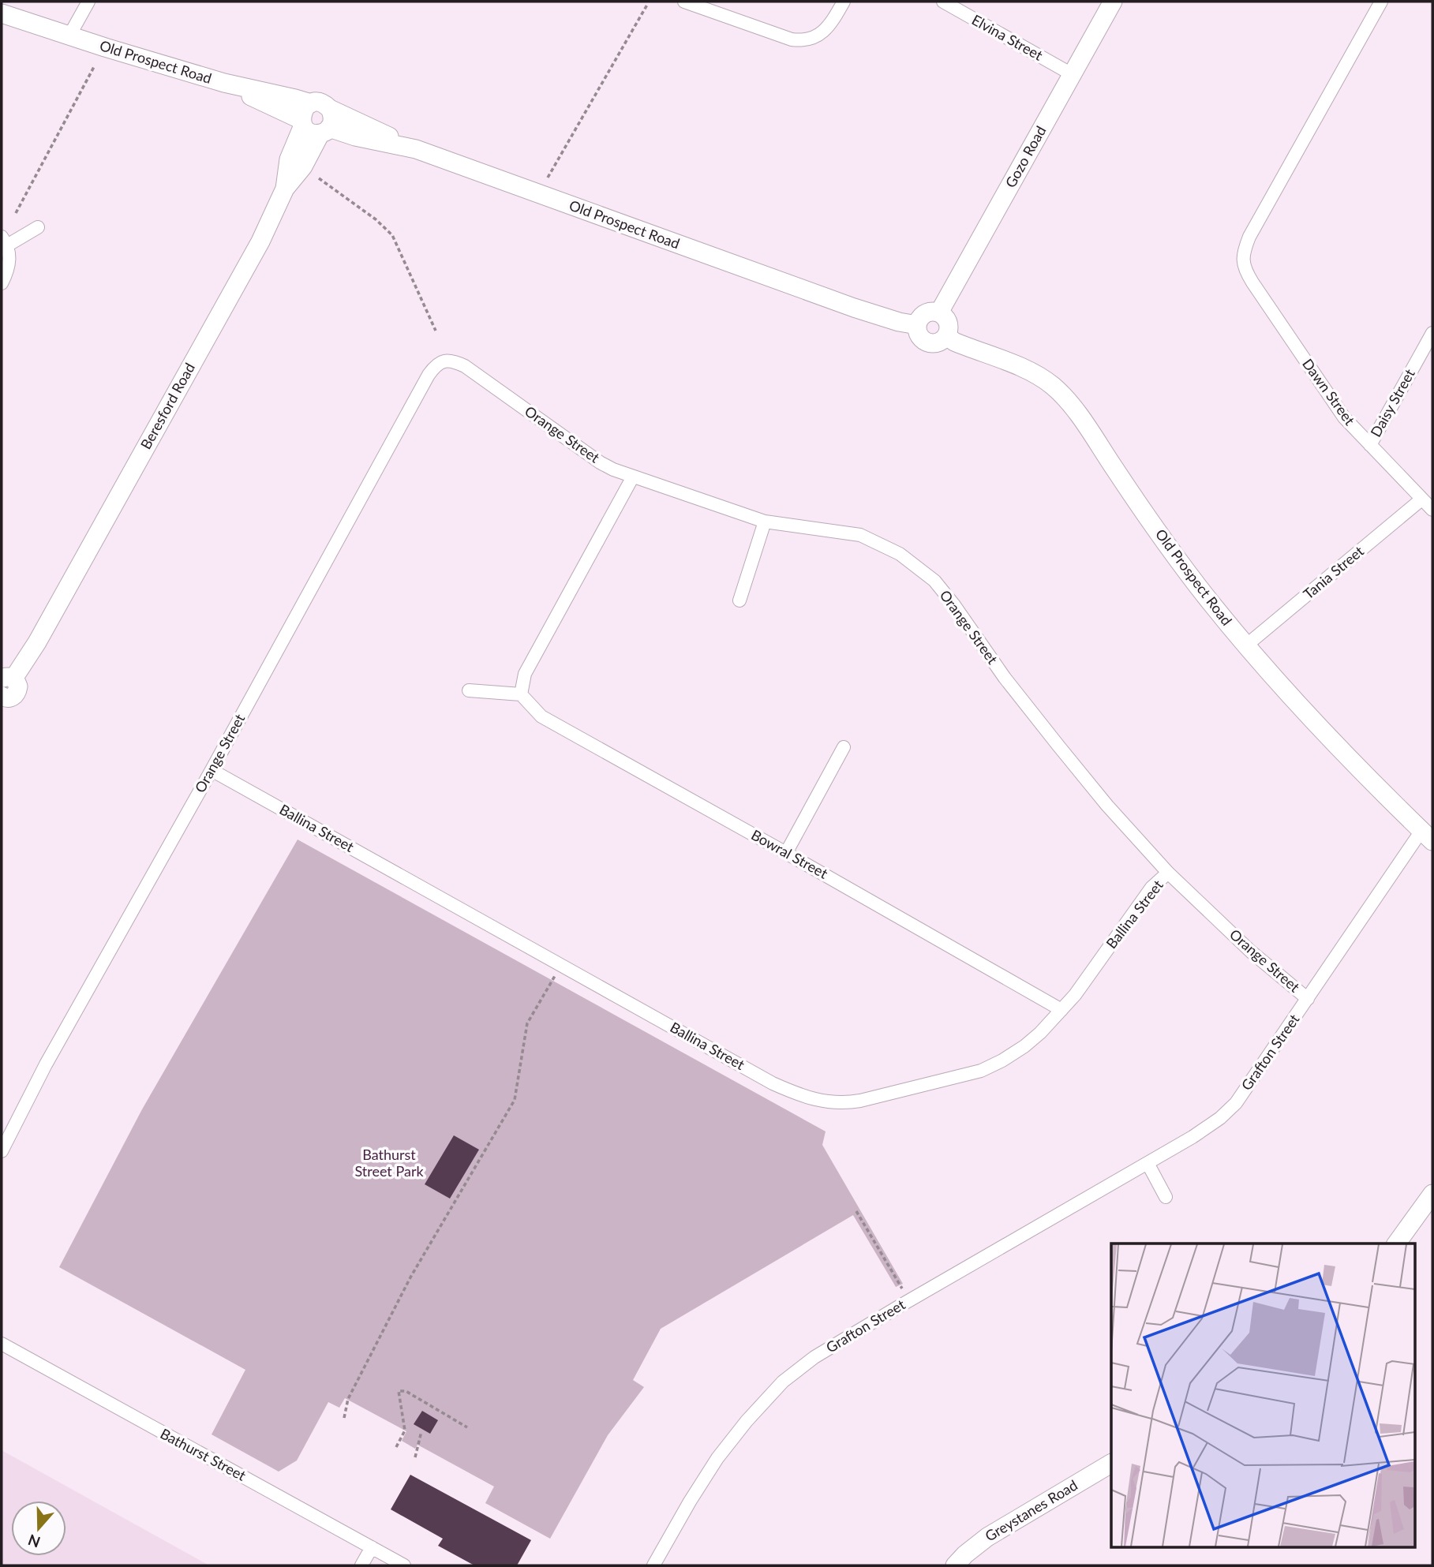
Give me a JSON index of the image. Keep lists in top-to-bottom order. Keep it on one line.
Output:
{"streets":{"main road":["Old Prospect Road","Gozo Road","Beresford Road","Greystanes Road"],"street":["Elvina Street","Dawn Street","Daisy Street","Orange Street","Tania Street","Ballina Street","Bowral Street","Grafton Street","Bathurst Street"]},"crossings":[["Elvina Street","Gozo Road"],["Old Prospect Road","Gozo Road"],["Old Prospect Road","Beresford Road"],["Old Prospect Road","Tania Street"],["Old Prospect Road","Grafton Street"],["Dawn Street","Daisy Street"],["Dawn Street","Tania Street"],["Orange Street","Ballina Street"],["Orange Street","Grafton Street"],["Ballina Street","Bowral Street"]],"parks":["Bathurst Street Park"],"north":"bottom"}
